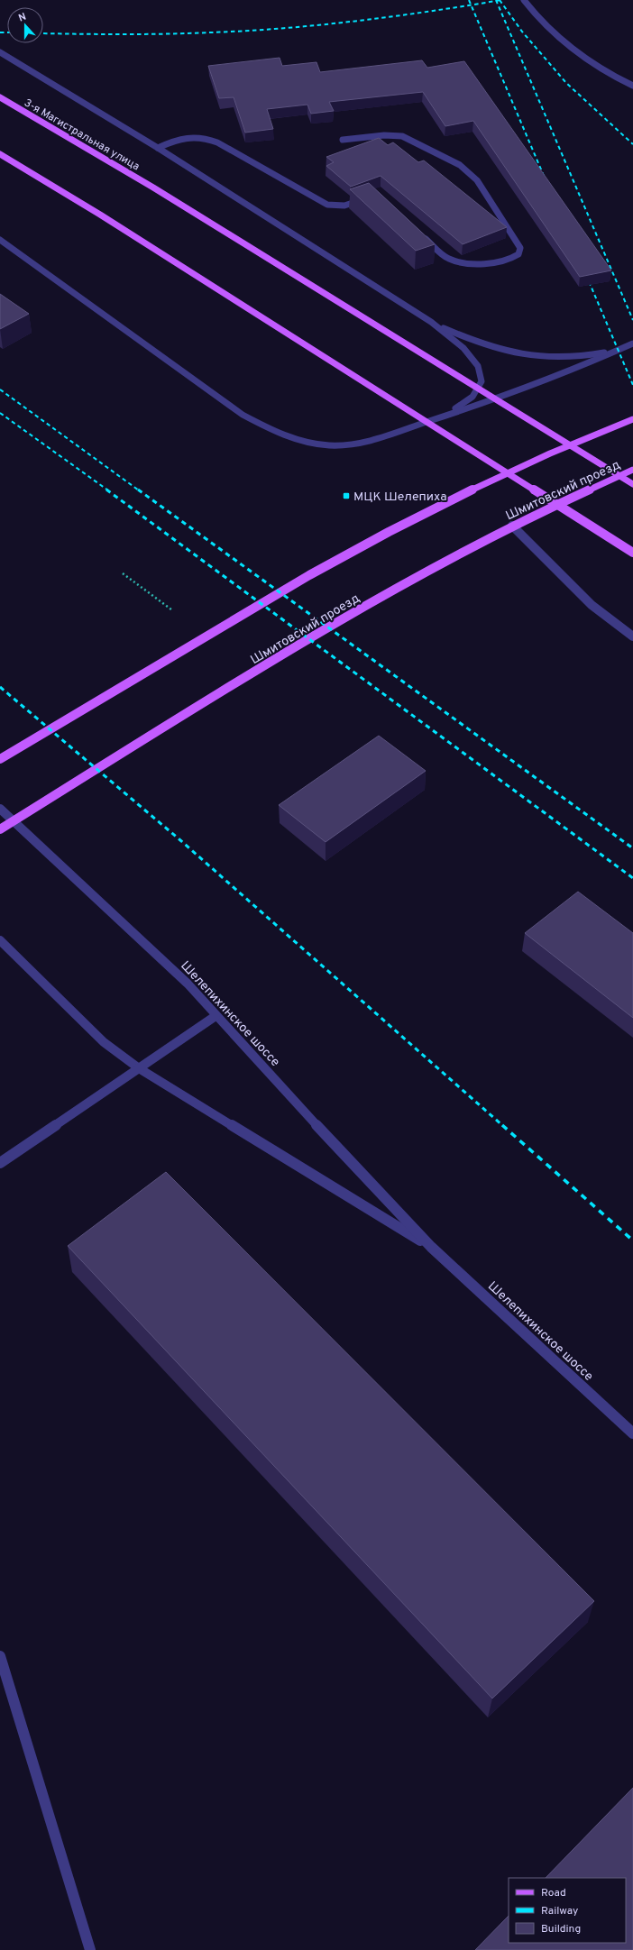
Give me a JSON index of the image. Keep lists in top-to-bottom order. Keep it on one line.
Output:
{"streets":{"main road":["3-я Магистральная улица","Шмитовский проезд"],"street":["Шелепихинское шоссе"]},"places":{"transit":["МЦК Шелепиха"]},"legend":["Road","Railway","Building"],"north":"top"}
